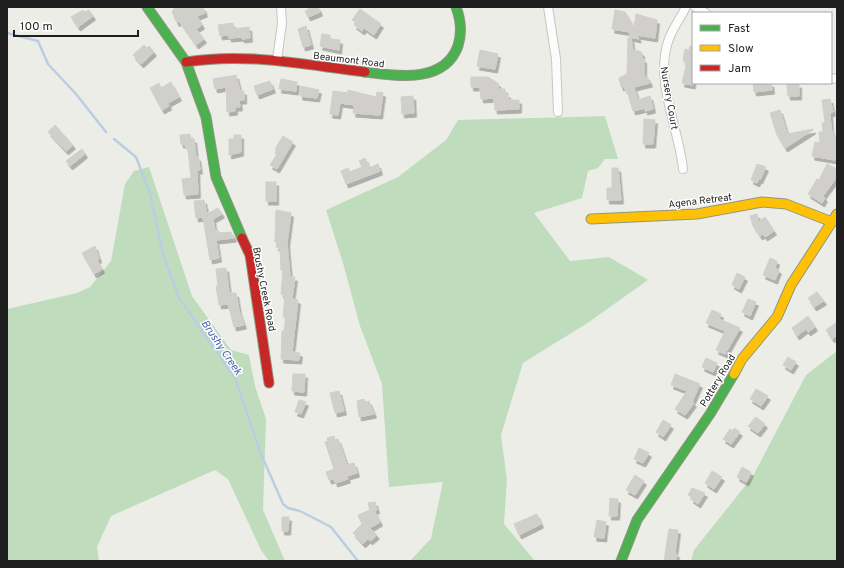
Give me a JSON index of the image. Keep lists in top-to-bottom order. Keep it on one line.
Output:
{"streets":{"street":["Beaumont Road","Nursery Court","Agena Retreat","Brushy Creek Road","Pottery Road"]},"crossings":[["Beaumont Road","Brushy Creek Road"],["Agena Retreat","Pottery Road"]],"water":["Brushy Creek"],"legend":["Fast","Slow","Jam"],"scale_bar":"100 m"}
